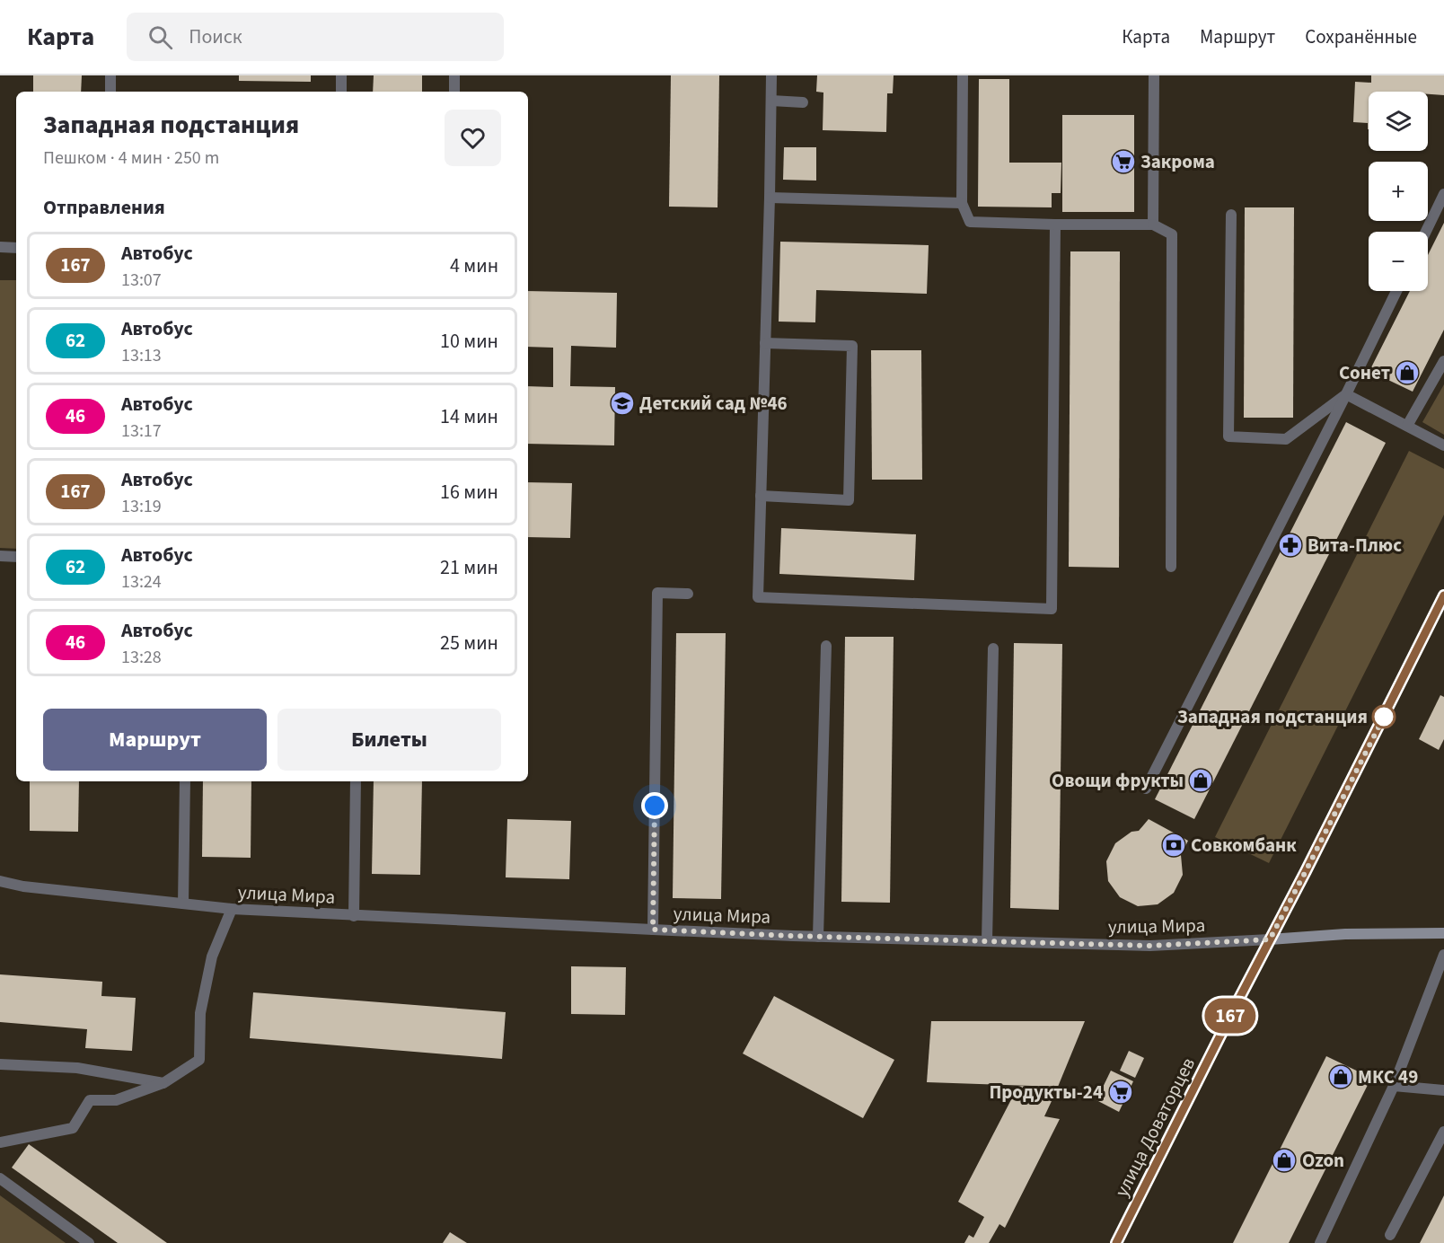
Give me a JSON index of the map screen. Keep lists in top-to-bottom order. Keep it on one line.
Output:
{"streets":{"main road":["улица Мира","улица Доваторцев"]},"crossings":[["улица Мира","улица Доваторцев"]],"places":{"supermarket":["Закрома","Продукты-24"],"shop":["Сонет","Овощи фрукты","МКС 49","Ozon"],"school or university":["Детский сад №46"],"pharmacy":["Вита-Плюс"],"other":["Западная подстанция"],"bank":["Совкомбанк"]},"lines":["bus line 167"],"page":{"header":"Карта","search":"Поиск","nav":["Карта","Маршрут","Сохранённые"],"on_map":"167","map_buttons":["+","−"],"heading":[["Западная подстанция","Пешком · 4 мин · 250 m"],"Отправления"],"list":[{"mark":"167","name":"Автобус","note":"13:07","value":"4 мин"},{"mark":"62","name":"Автобус","note":"13:13","value":"10 мин"},{"mark":"46","name":"Автобус","note":"13:17","value":"14 мин"},{"mark":"167","name":"Автобус","note":"13:19","value":"16 мин"},{"mark":"62","name":"Автобус","note":"13:24","value":"21 мин"},{"mark":"46","name":"Автобус","note":"13:28","value":"25 мин"}],"buttons":["Маршрут","Билеты"]}}
